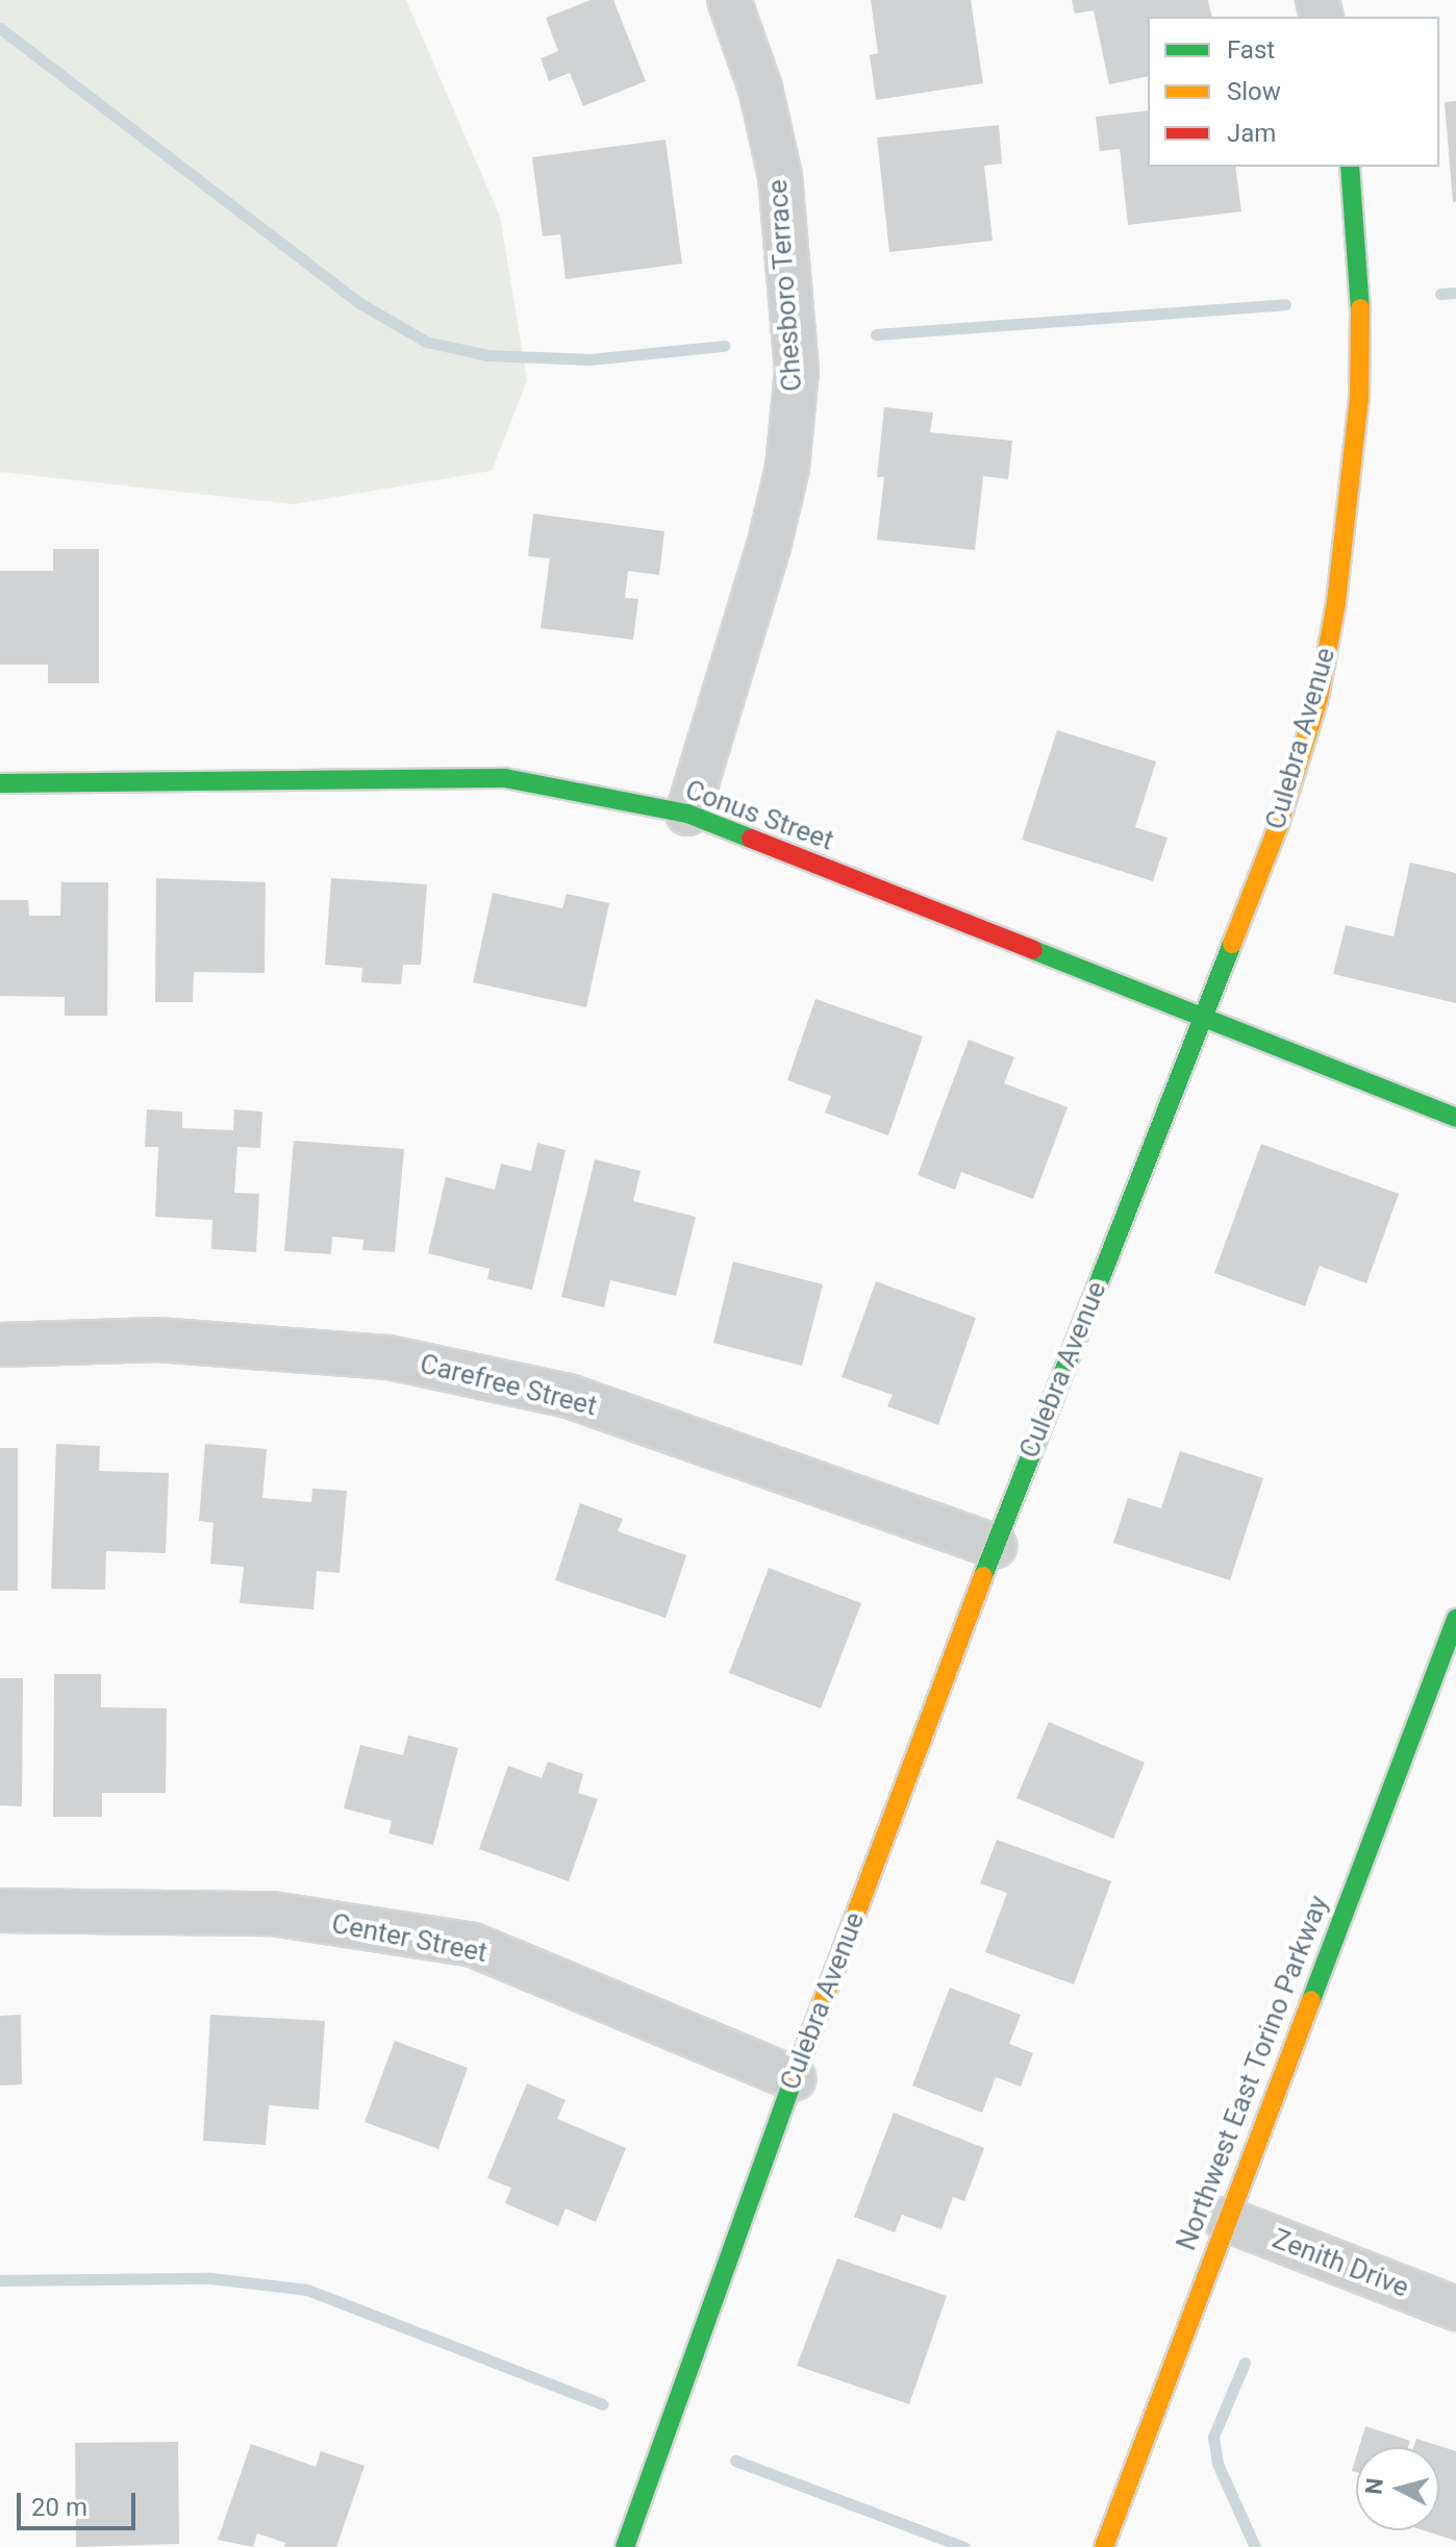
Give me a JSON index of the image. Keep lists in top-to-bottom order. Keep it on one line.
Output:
{"streets":{"street":["Chesboro Terrace","Culebra Avenue","Conus Street","Carefree Street","Center Street","Northwest East Torino Parkway","Zenith Drive"]},"crossings":[["Chesboro Terrace","Conus Street"],["Culebra Avenue","Conus Street"],["Culebra Avenue","Carefree Street"],["Culebra Avenue","Center Street"],["Northwest East Torino Parkway","Zenith Drive"]],"legend":["Fast","Slow","Jam"],"scale_bar":"20 m","north":"left"}
